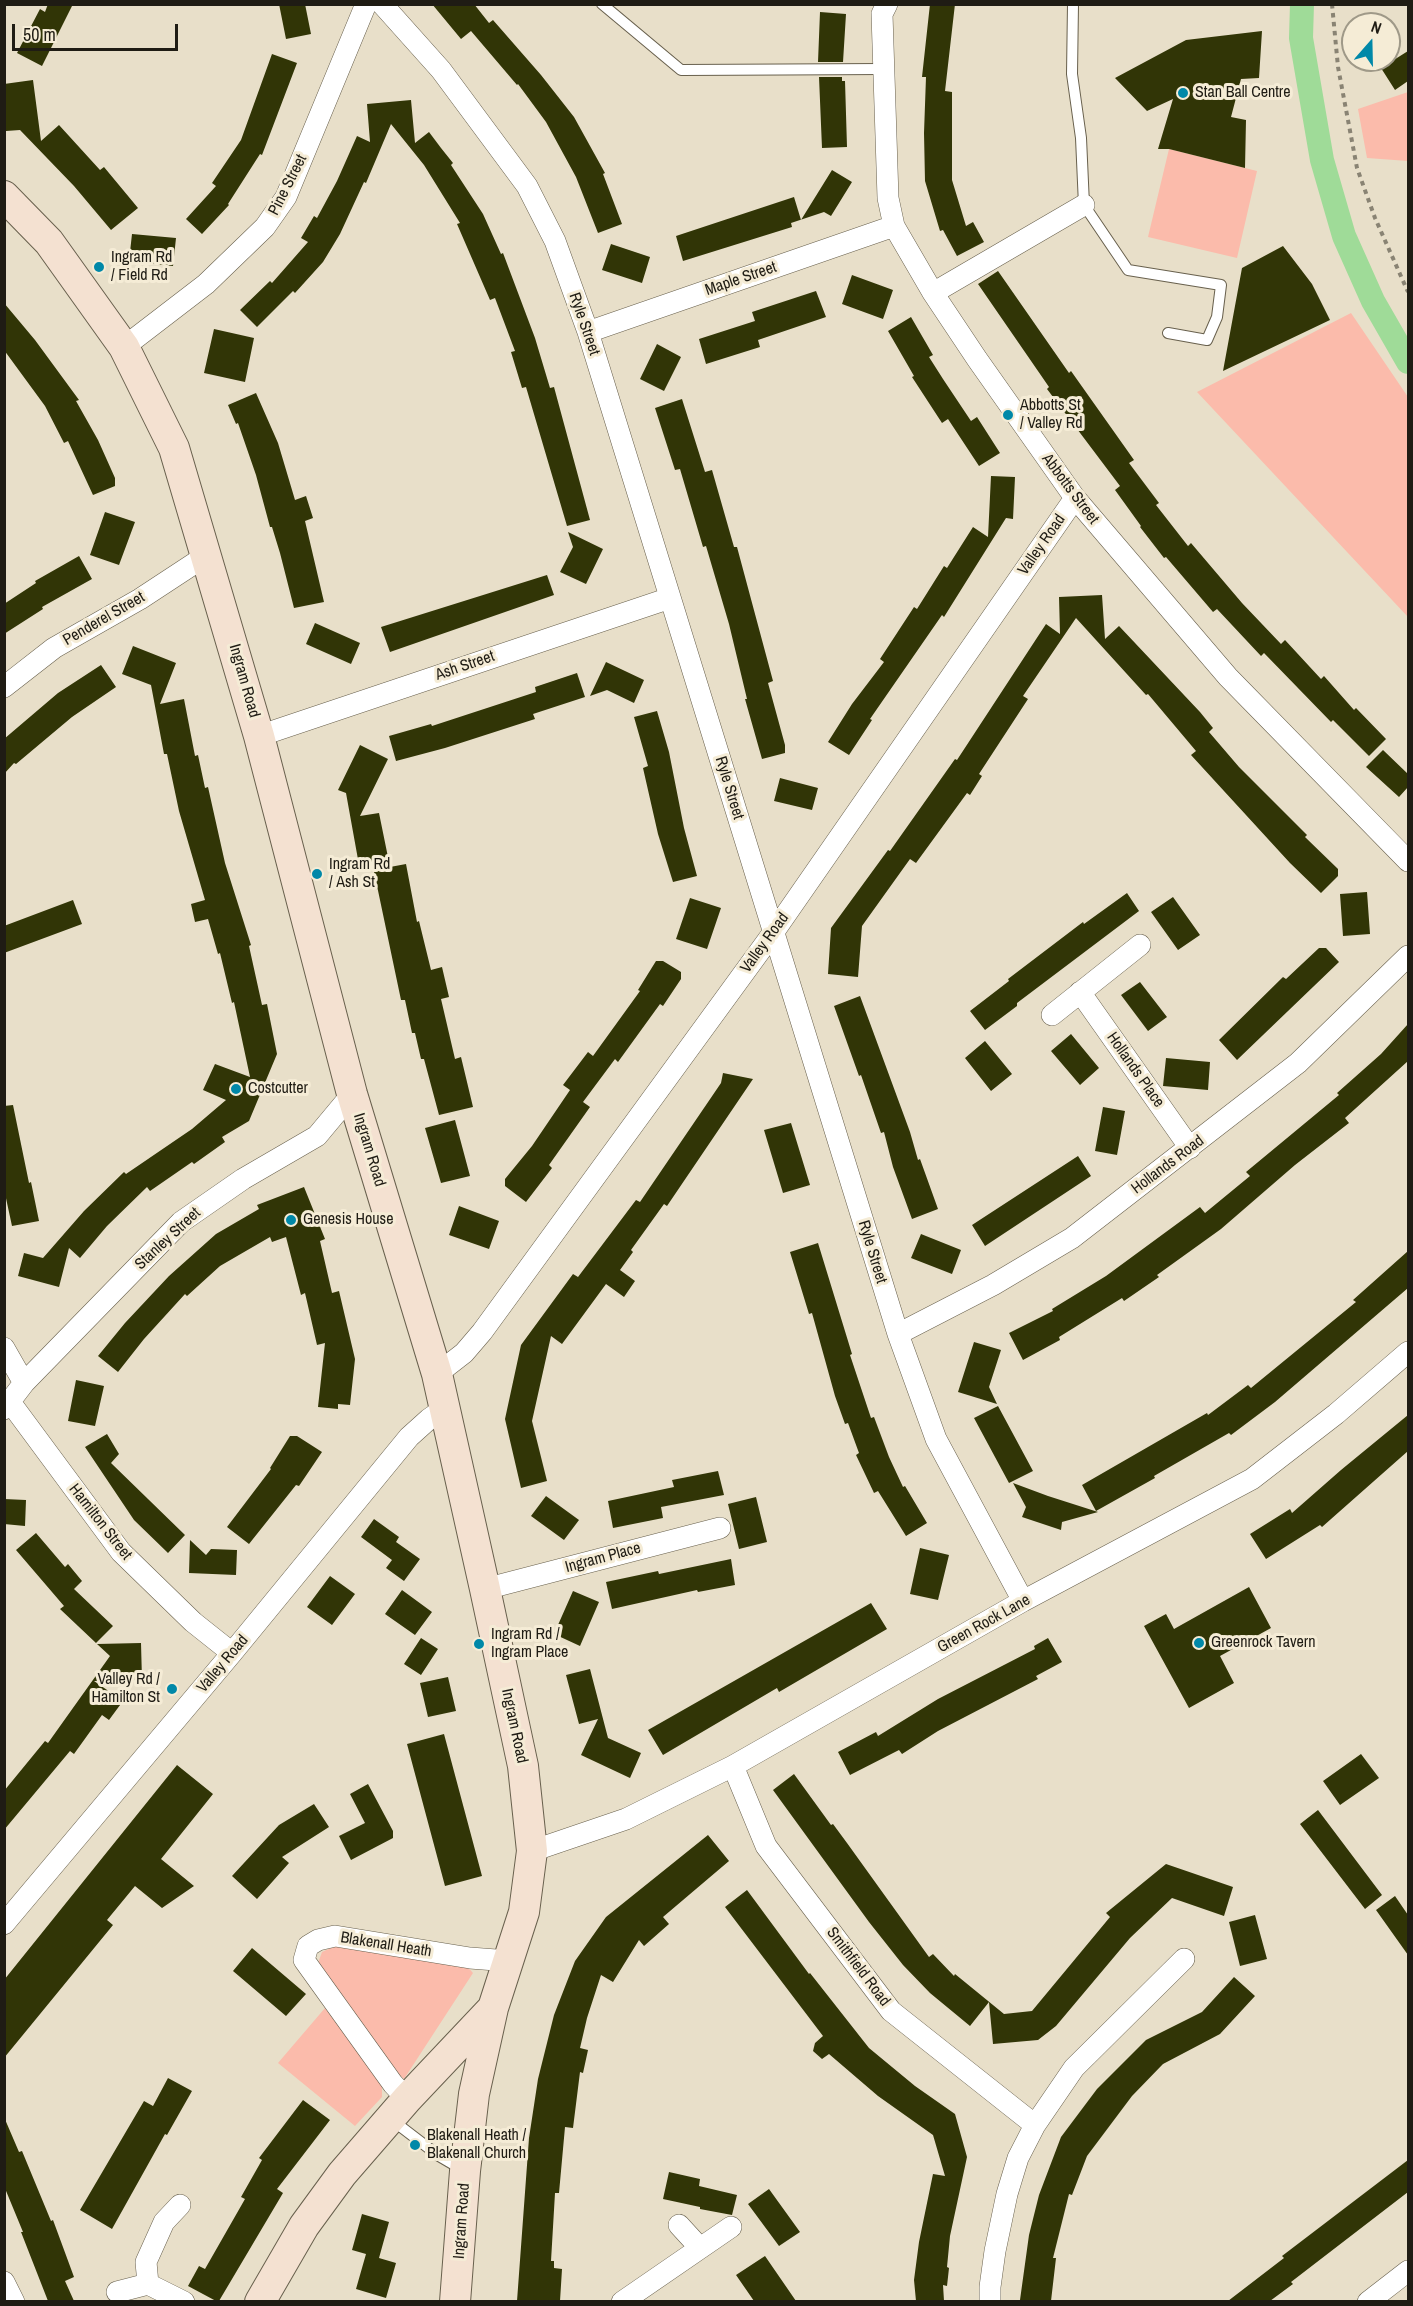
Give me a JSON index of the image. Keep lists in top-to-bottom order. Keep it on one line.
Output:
{"streets":{"street":["Pine Street","Maple Street","Ryle Street","Abbotts Street","Valley Road","Penderel Street","Ash Street","Ingram Road","Hollands Place","Hollands Road","Stanley Street","Hamilton Street","Ingram Place","Green Rock Lane","Blakenall Heath","Smithfield Road"]},"crossings":[["Pine Street","Ingram Road"],["Maple Street","Ryle Street"],["Maple Street","Abbotts Street"],["Ryle Street","Valley Road"],["Ryle Street","Ash Street"],["Ryle Street","Hollands Road"],["Ryle Street","Green Rock Lane"],["Abbotts Street","Valley Road"],["Valley Road","Ingram Road"],["Valley Road","Hamilton Street"],["Penderel Street","Ingram Road"],["Ash Street","Ingram Road"],["Ingram Road","Stanley Street"],["Ingram Road","Ingram Place"],["Ingram Road","Green Rock Lane"],["Ingram Road","Blakenall Heath"],["Hollands Place","Hollands Road"],["Stanley Street","Hamilton Street"],["Green Rock Lane","Smithfield Road"]],"places":["Stan Ball Centre","Ingram Rd / Field Rd","Abbotts St / Valley Rd","Ingram Rd / Ash St","Costcutter","Genesis House","Greenrock Tavern","Ingram Rd / Ingram Place","Valley Rd / Hamilton St","Blakenall Heath / Blakenall Church"],"scale_bar":"50 m","north":"top"}
